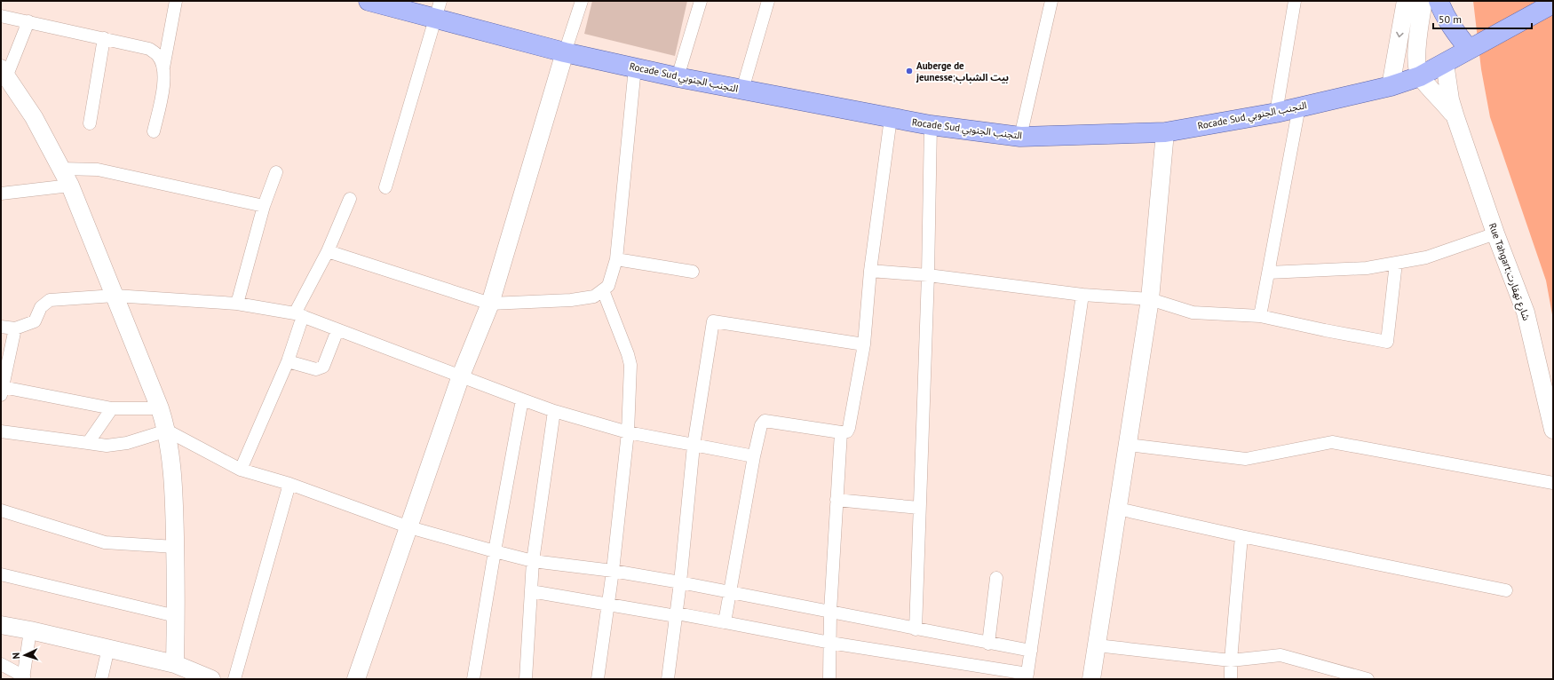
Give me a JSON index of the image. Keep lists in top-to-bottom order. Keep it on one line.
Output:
{"streets":{"main road":["Rocade Sud,التجنب الجنوبي"],"street":["Rue Tahgart;شارع تهقارت"]},"crossings":[["Rocade Sud,التجنب الجنوبي","Rue Tahgart;شارع تهقارت"]],"places":["Auberge de jeunesse;بيت الشباب"],"scale_bar":"50 m","north":"left"}
